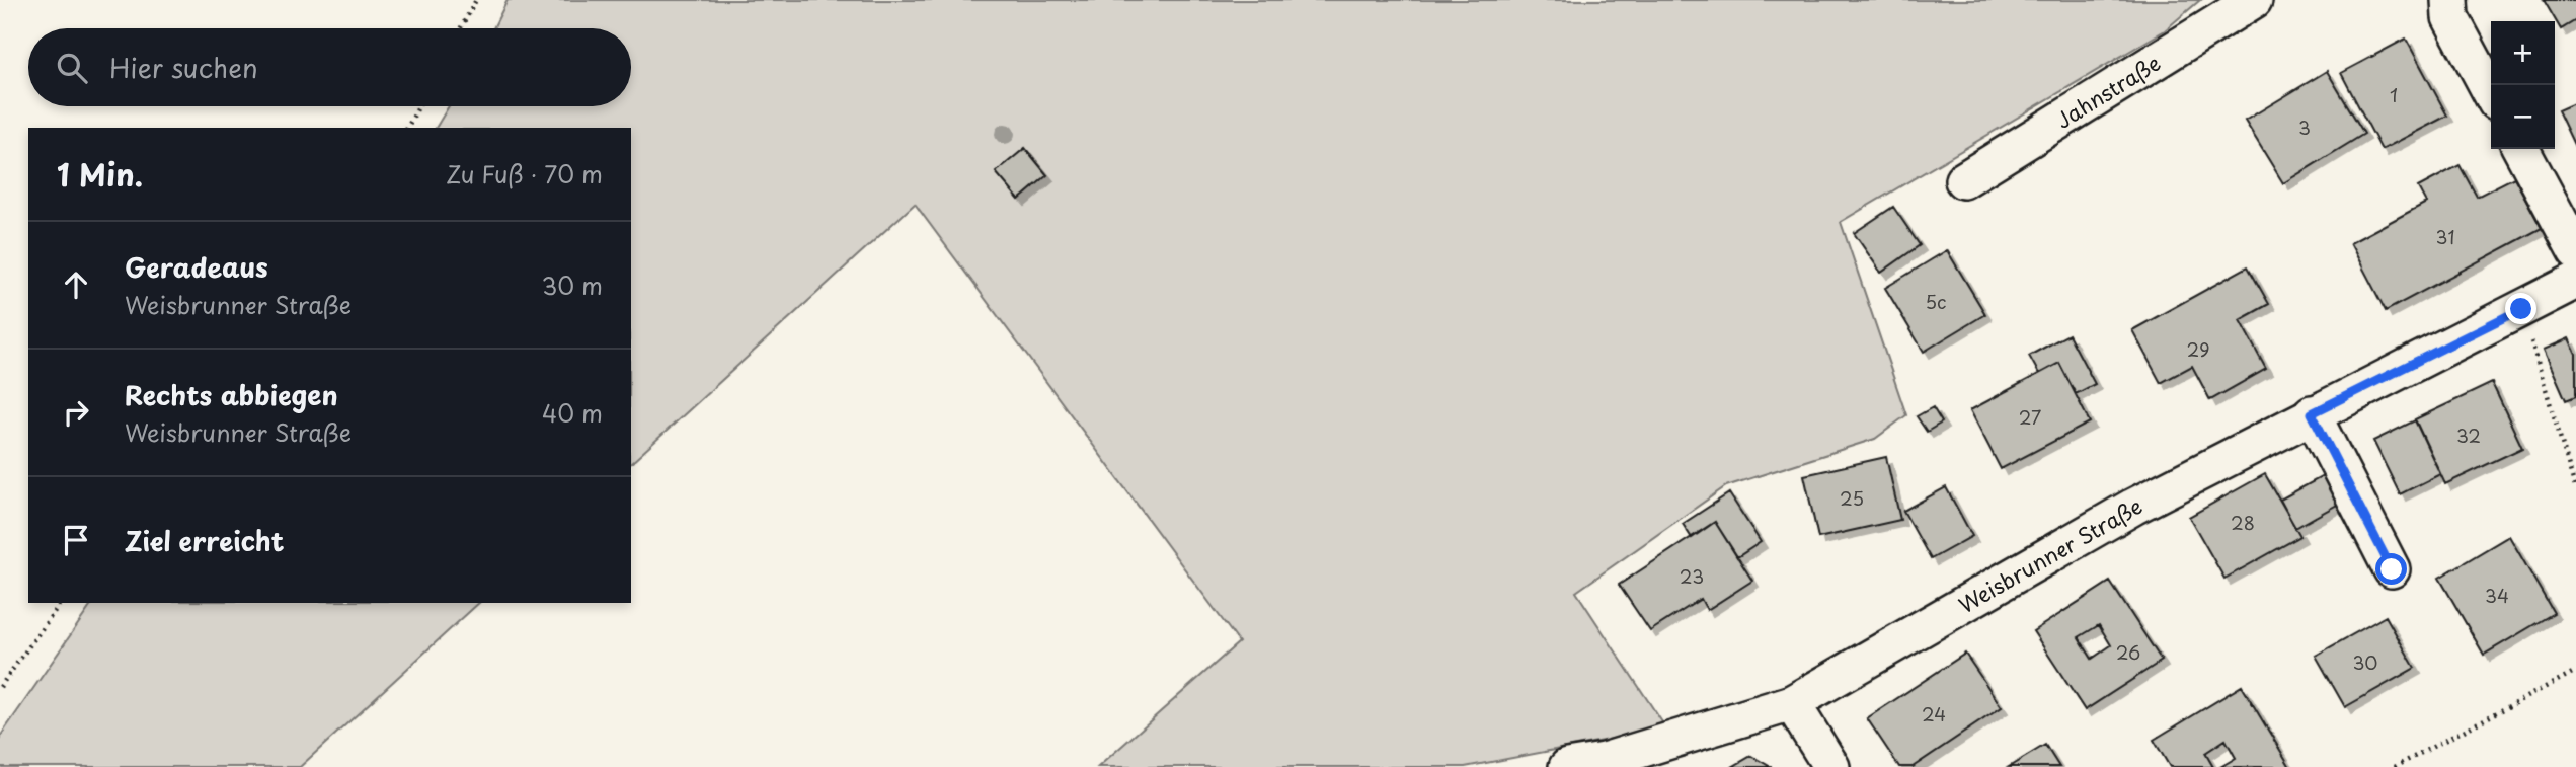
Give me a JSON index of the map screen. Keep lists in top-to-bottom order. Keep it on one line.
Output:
{"streets":{"street":["Jahnstraße","Weisbrunner Straße"]},"house_numbers":["1","3","31","5c","29","27","32","25","28","23","34","26","30","24"],"page":{"map_buttons":["+","−"],"search":"Hier suchen","heading":["1 Min.","Zu Fuß · 70 m"],"list":[["Geradeaus","Weisbrunner Straße","30 m"],["Rechts abbiegen","Weisbrunner Straße","40 m"],"Ziel erreicht"]}}
